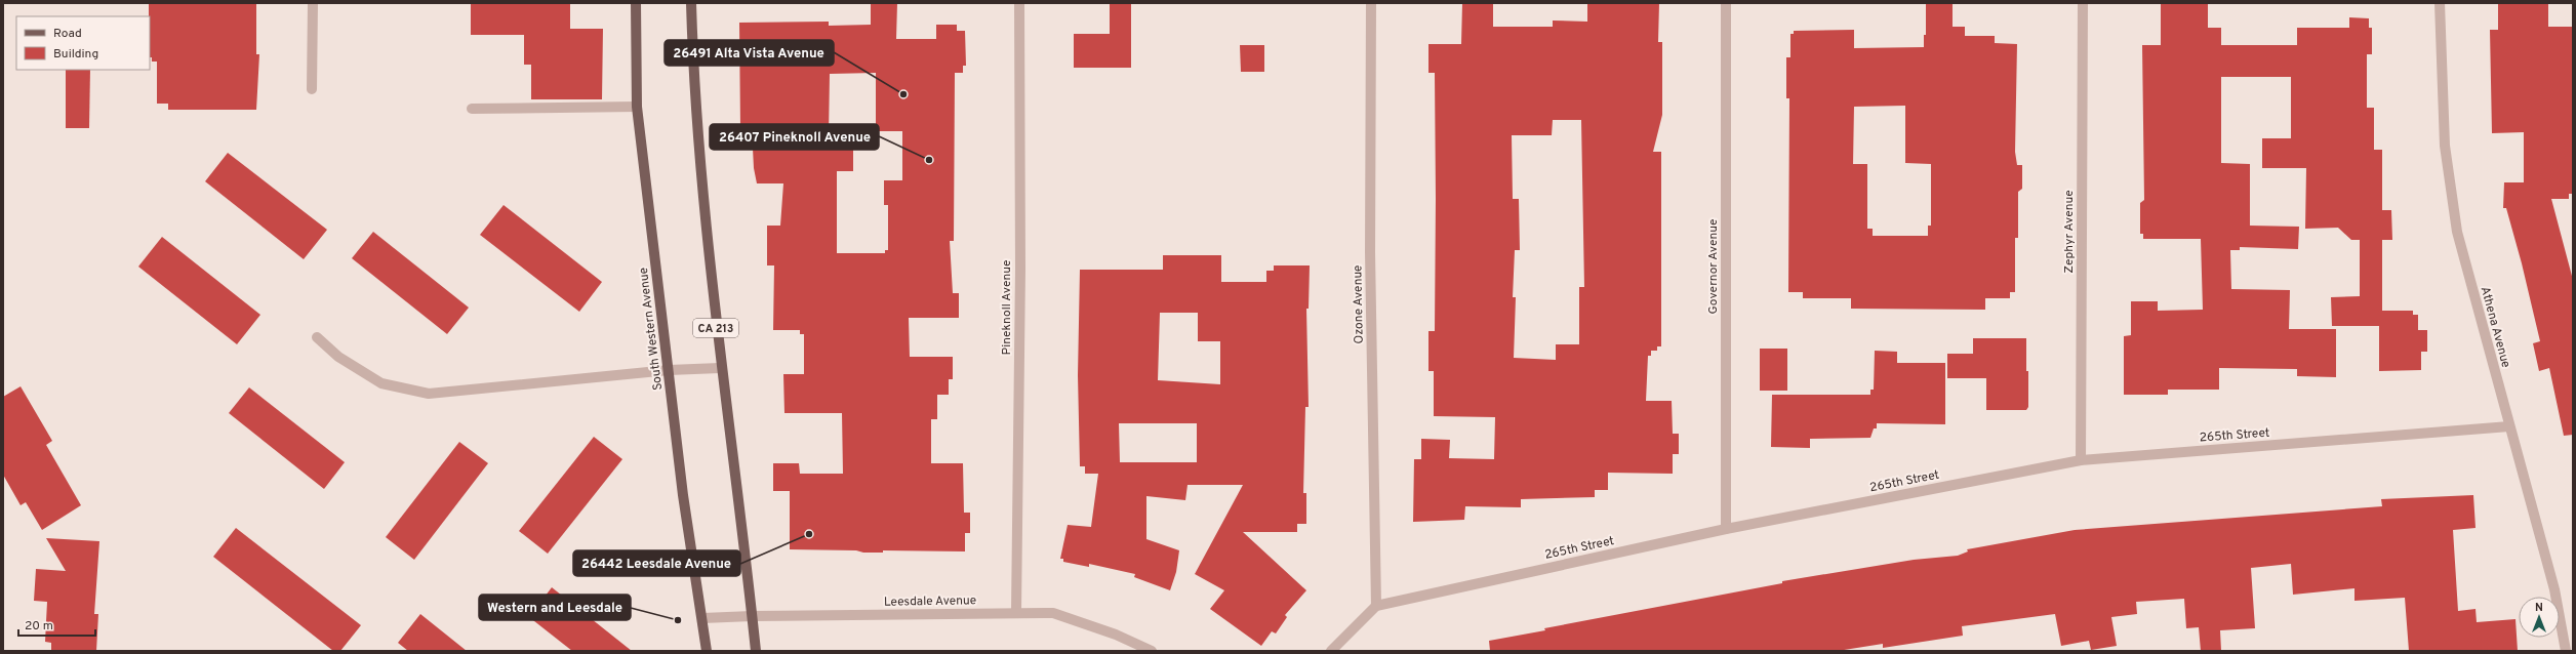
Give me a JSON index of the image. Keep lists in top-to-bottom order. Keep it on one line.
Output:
{"streets":{"main road":["CA 213","South Western Avenue"],"street":["Zephyr Avenue","Governor Avenue","Ozone Avenue","Pineknoll Avenue","Athena Avenue","265th Street","Leesdale Avenue"]},"crossings":[["Zephyr Avenue","265th Street"],["Governor Avenue","265th Street"],["Ozone Avenue","265th Street"],["Pineknoll Avenue","Leesdale Avenue"],["Athena Avenue","265th Street"],["CA 213","Leesdale Avenue"],["South Western Avenue","Leesdale Avenue"]],"places":["26491 Alta Vista Avenue","26407 Pineknoll Avenue","26442 Leesdale Avenue","Western and Leesdale"],"legend":["Road","Building"],"scale_bar":"20 m","north":"top"}
